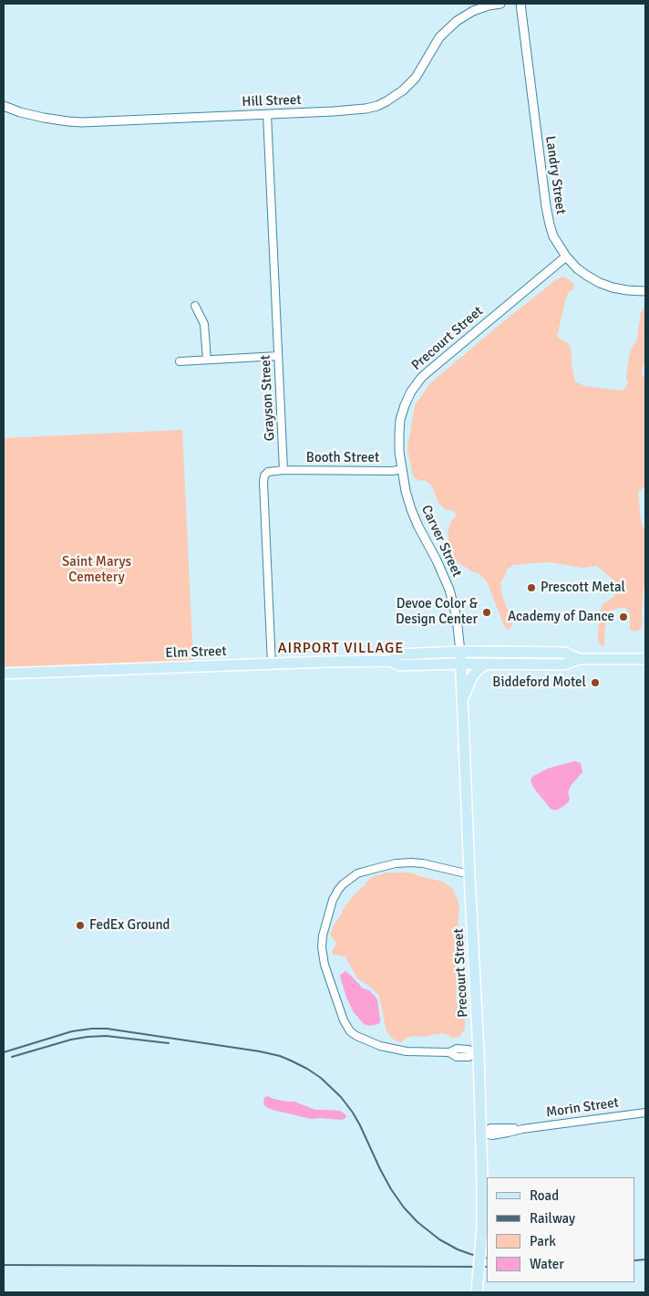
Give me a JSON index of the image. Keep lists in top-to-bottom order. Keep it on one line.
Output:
{"streets":{"main road":["Precourt Street","Elm Street"],"street":["Hill Street","Landry Street","Grayson Street","Booth Street","Carver Street","Morin Street"]},"crossings":[["Hill Street","Grayson Street"],["Landry Street","Precourt Street"],["Precourt Street","Booth Street"],["Precourt Street","Carver Street"],["Precourt Street","Elm Street"],["Precourt Street","Morin Street"],["Grayson Street","Booth Street"],["Booth Street","Carver Street"],["Carver Street","Elm Street"]],"districts":["AIRPORT VILLAGE"],"parks":["Saint Marys Cemetery"],"places":["Prescott Metal","Devoe Color & Design Center","Academy of Dance","Biddeford Motel","FedEx Ground"],"legend":["Road","Railway","Park","Water"]}
